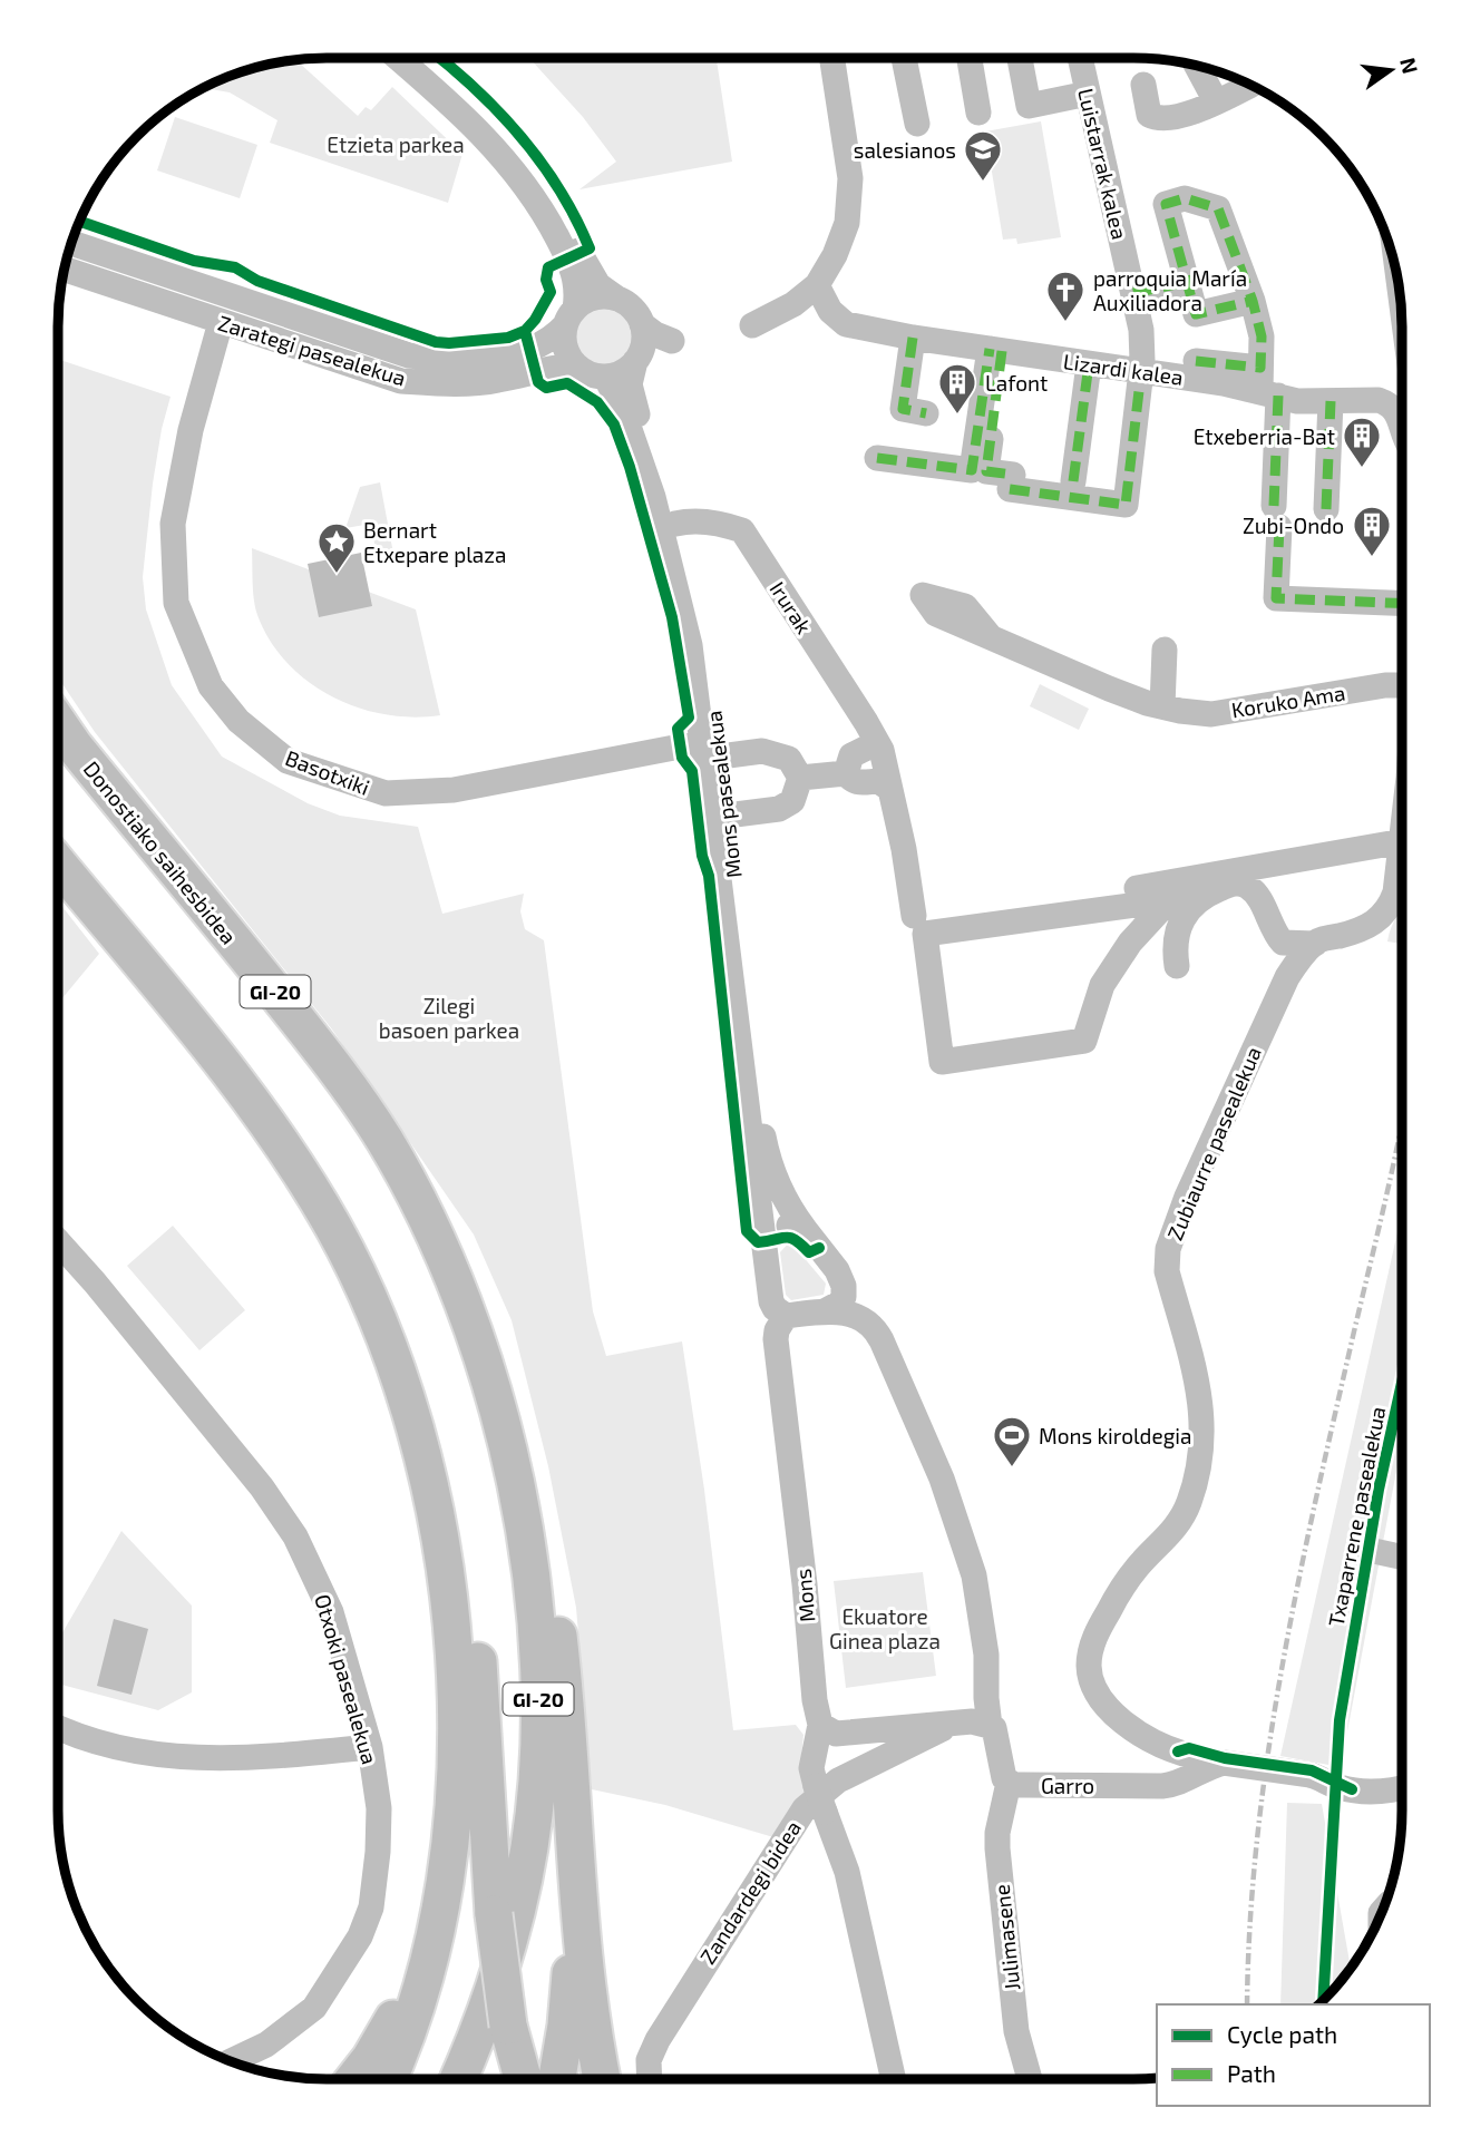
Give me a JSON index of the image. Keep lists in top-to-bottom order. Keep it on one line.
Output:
{"streets":{"highway":["Donostiako saihesbidea","GI-20"],"street":["Luistarrak kalea","Zarategi pasealekua","Lizardi kalea","Irurak","Koruko Ama","Basotxiki","Mons pasealekua","Zubiaurre pasealekua","Mons","Otxoki pasealekua","Garro","Zandardegi bidea","Julimasene"],"cycle path":["Txaparrene pasealekua"]},"crossings":[["Luistarrak kalea","Lizardi kalea"],["Zarategi pasealekua","Basotxiki"],["Zarategi pasealekua","Mons pasealekua"],["Irurak","Mons pasealekua"],["Basotxiki","Mons pasealekua"],["Mons pasealekua","Mons"],["Zubiaurre pasealekua","Garro"],["Garro","Julimasene"]],"parks":["Etzieta parkea","Zilegi basoen parkea","Ekuatore Ginea plaza"],"places":{"school or university":["salesianos"],"church":["parroquia María Auxiliadora"],"building":["Lafont","Etxeberria-Bat","Zubi-Ondo"],"place":["Bernart Etxepare plaza"],"sports":["Mons kiroldegia"]},"legend":["Cycle path","Path"],"north":"right"}
